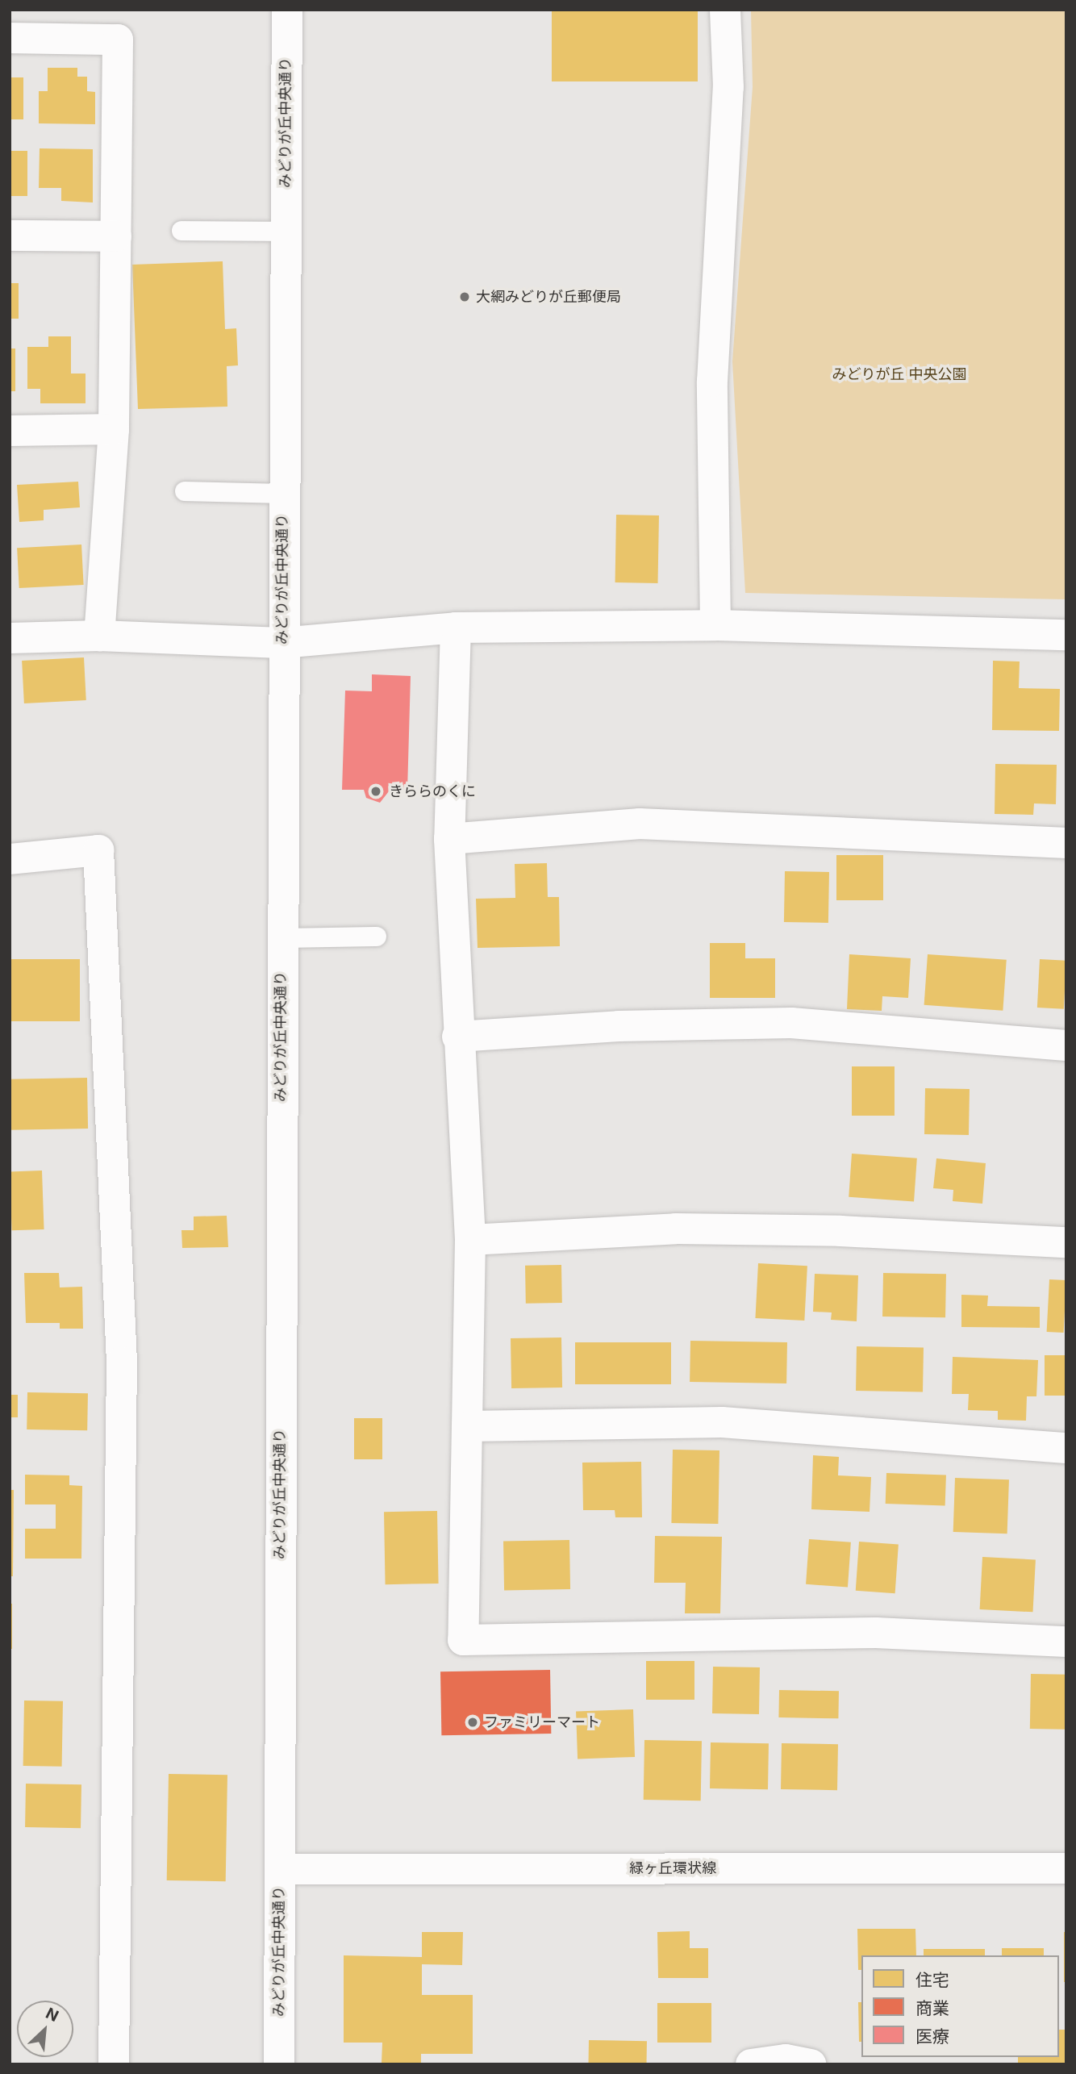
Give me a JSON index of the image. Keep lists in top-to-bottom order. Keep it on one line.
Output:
{"streets":{"street":["みどりが丘中央通り","緑ヶ丘環状線"]},"crossings":[["みどりが丘中央通り","緑ヶ丘環状線"]],"parks":["みどりが丘 中央公園"],"places":["大網みどりが丘郵便局","きららのくに","ファミリーマート"],"legend":["住宅","商業","医療"],"north":"top right"}
